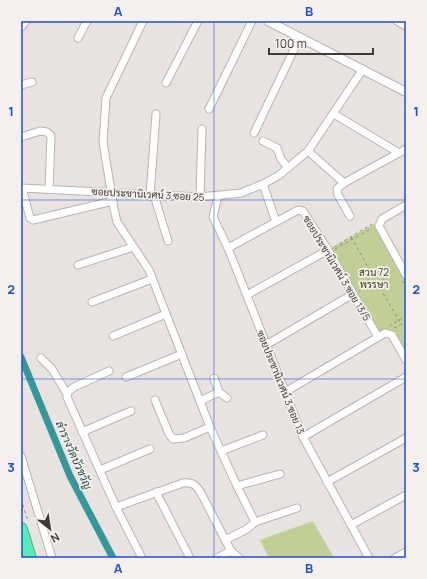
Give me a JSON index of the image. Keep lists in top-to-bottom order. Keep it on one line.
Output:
{"streets":{"street":["ซอยประชานิเวศน์ 3 ซอย 25","ซอยประชานิเวศน์ 3 ซอย 13/5","ซอยประชานิเวศน์ 3 ซอย 13"]},"crossings":[["ซอยประชานิเวศน์ 3 ซอย 25","ซอยประชานิเวศน์ 3 ซอย 13"],["ซอยประชานิเวศน์ 3 ซอย 13/5","ซอยประชานิเวศน์ 3 ซอย 13"]],"water":["ลำรางวัดบัวขวัญ"],"parks":["สวน 72 พรรษา"],"scale_bar":"100 m","north":"bottom right","grid":{"columns":["A","B"],"rows":["1","2","3"]}}
